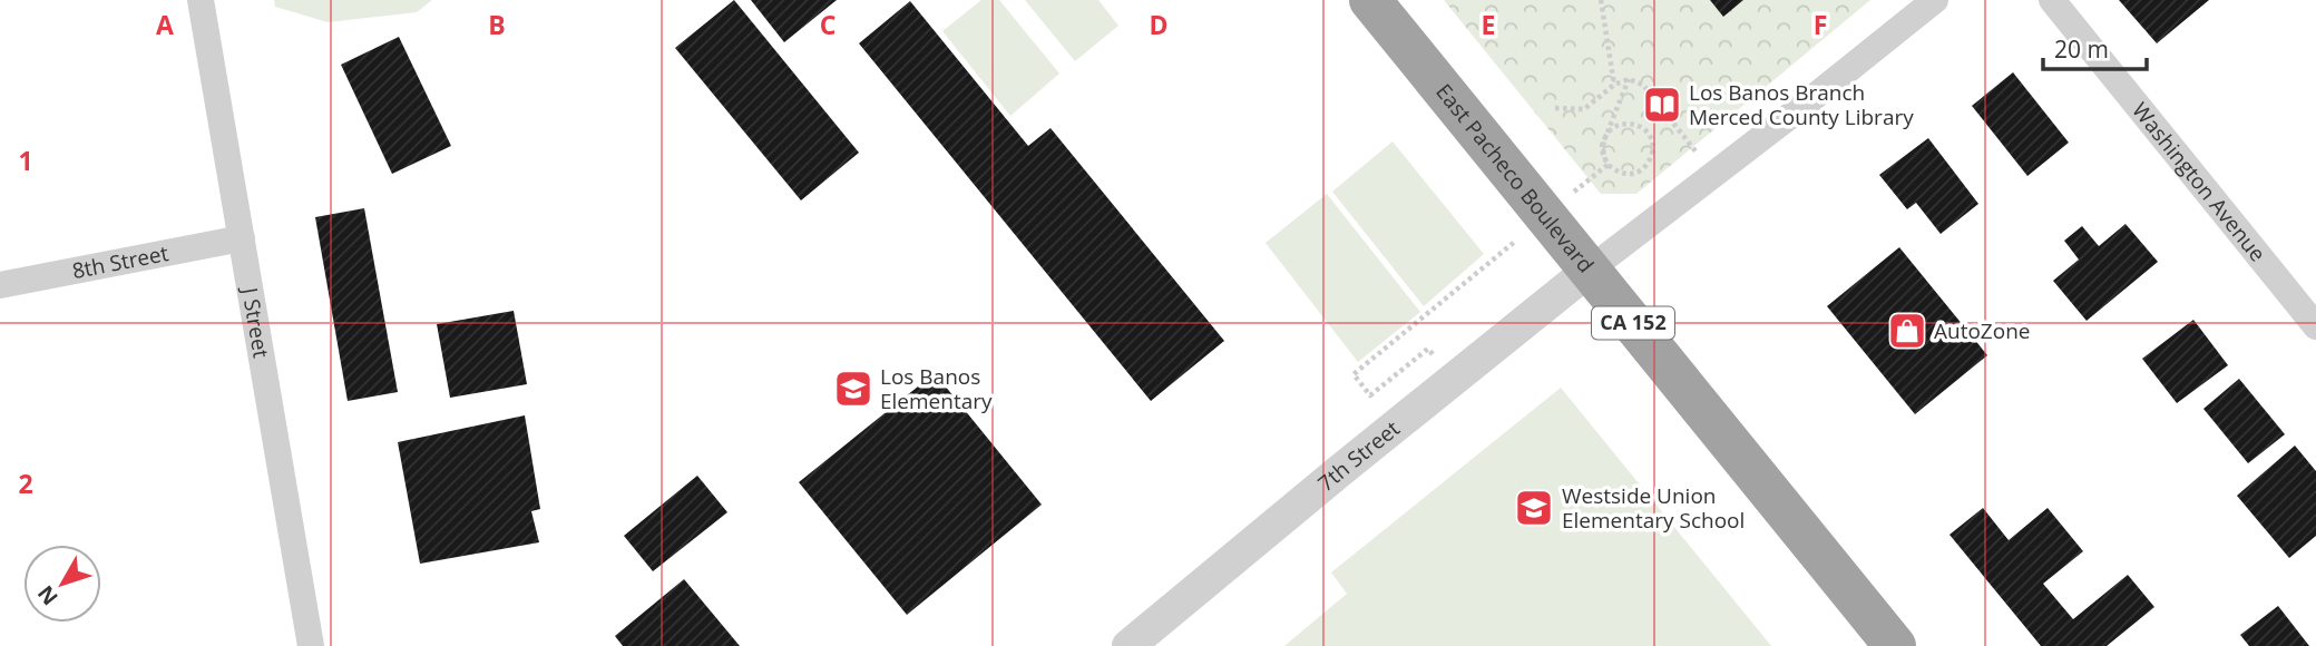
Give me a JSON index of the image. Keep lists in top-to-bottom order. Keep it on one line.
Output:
{"streets":{"highway":["East Pacheco Boulevard","CA 152"],"street":["Washington Avenue","8th Street","J Street","7th Street"]},"crossings":[["East Pacheco Boulevard","7th Street"],["8th Street","J Street"]],"places":{"library":["Los Banos Branch Merced County Library"],"shop":["AutoZone"],"school or university":["Los Banos Elementary","Westside Union Elementary School"]},"scale_bar":"20 m","north":"bottom left","grid":{"columns":["A","B","C","D","E","F"],"rows":["1","2"]}}
